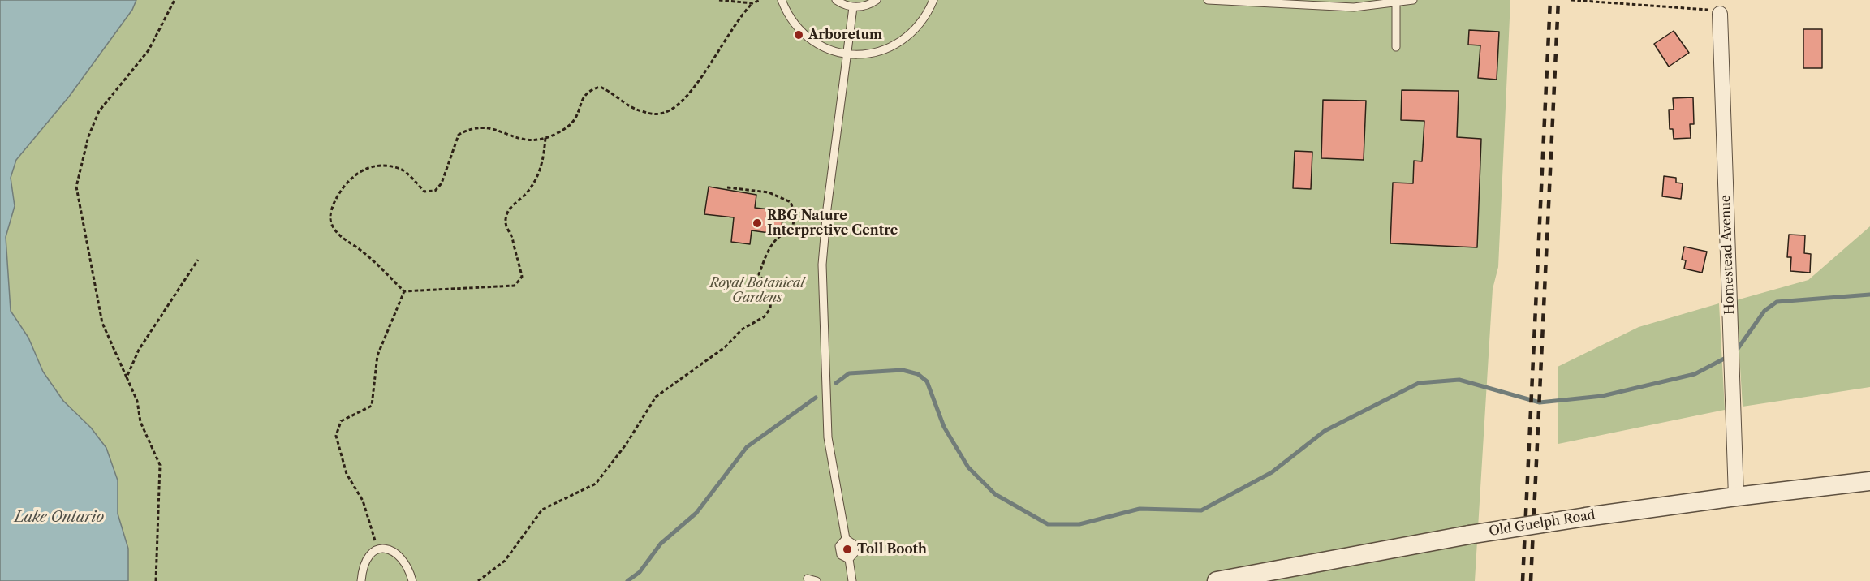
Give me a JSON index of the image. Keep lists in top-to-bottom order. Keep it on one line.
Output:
{"streets":{"street":["Homestead Avenue","Old Guelph Road"]},"crossings":[["Homestead Avenue","Old Guelph Road"]],"water":["Lake Ontario"],"parks":["Royal Botanical Gardens"],"places":["Arboretum","RBG Nature Interpretive Centre","Toll Booth"]}
